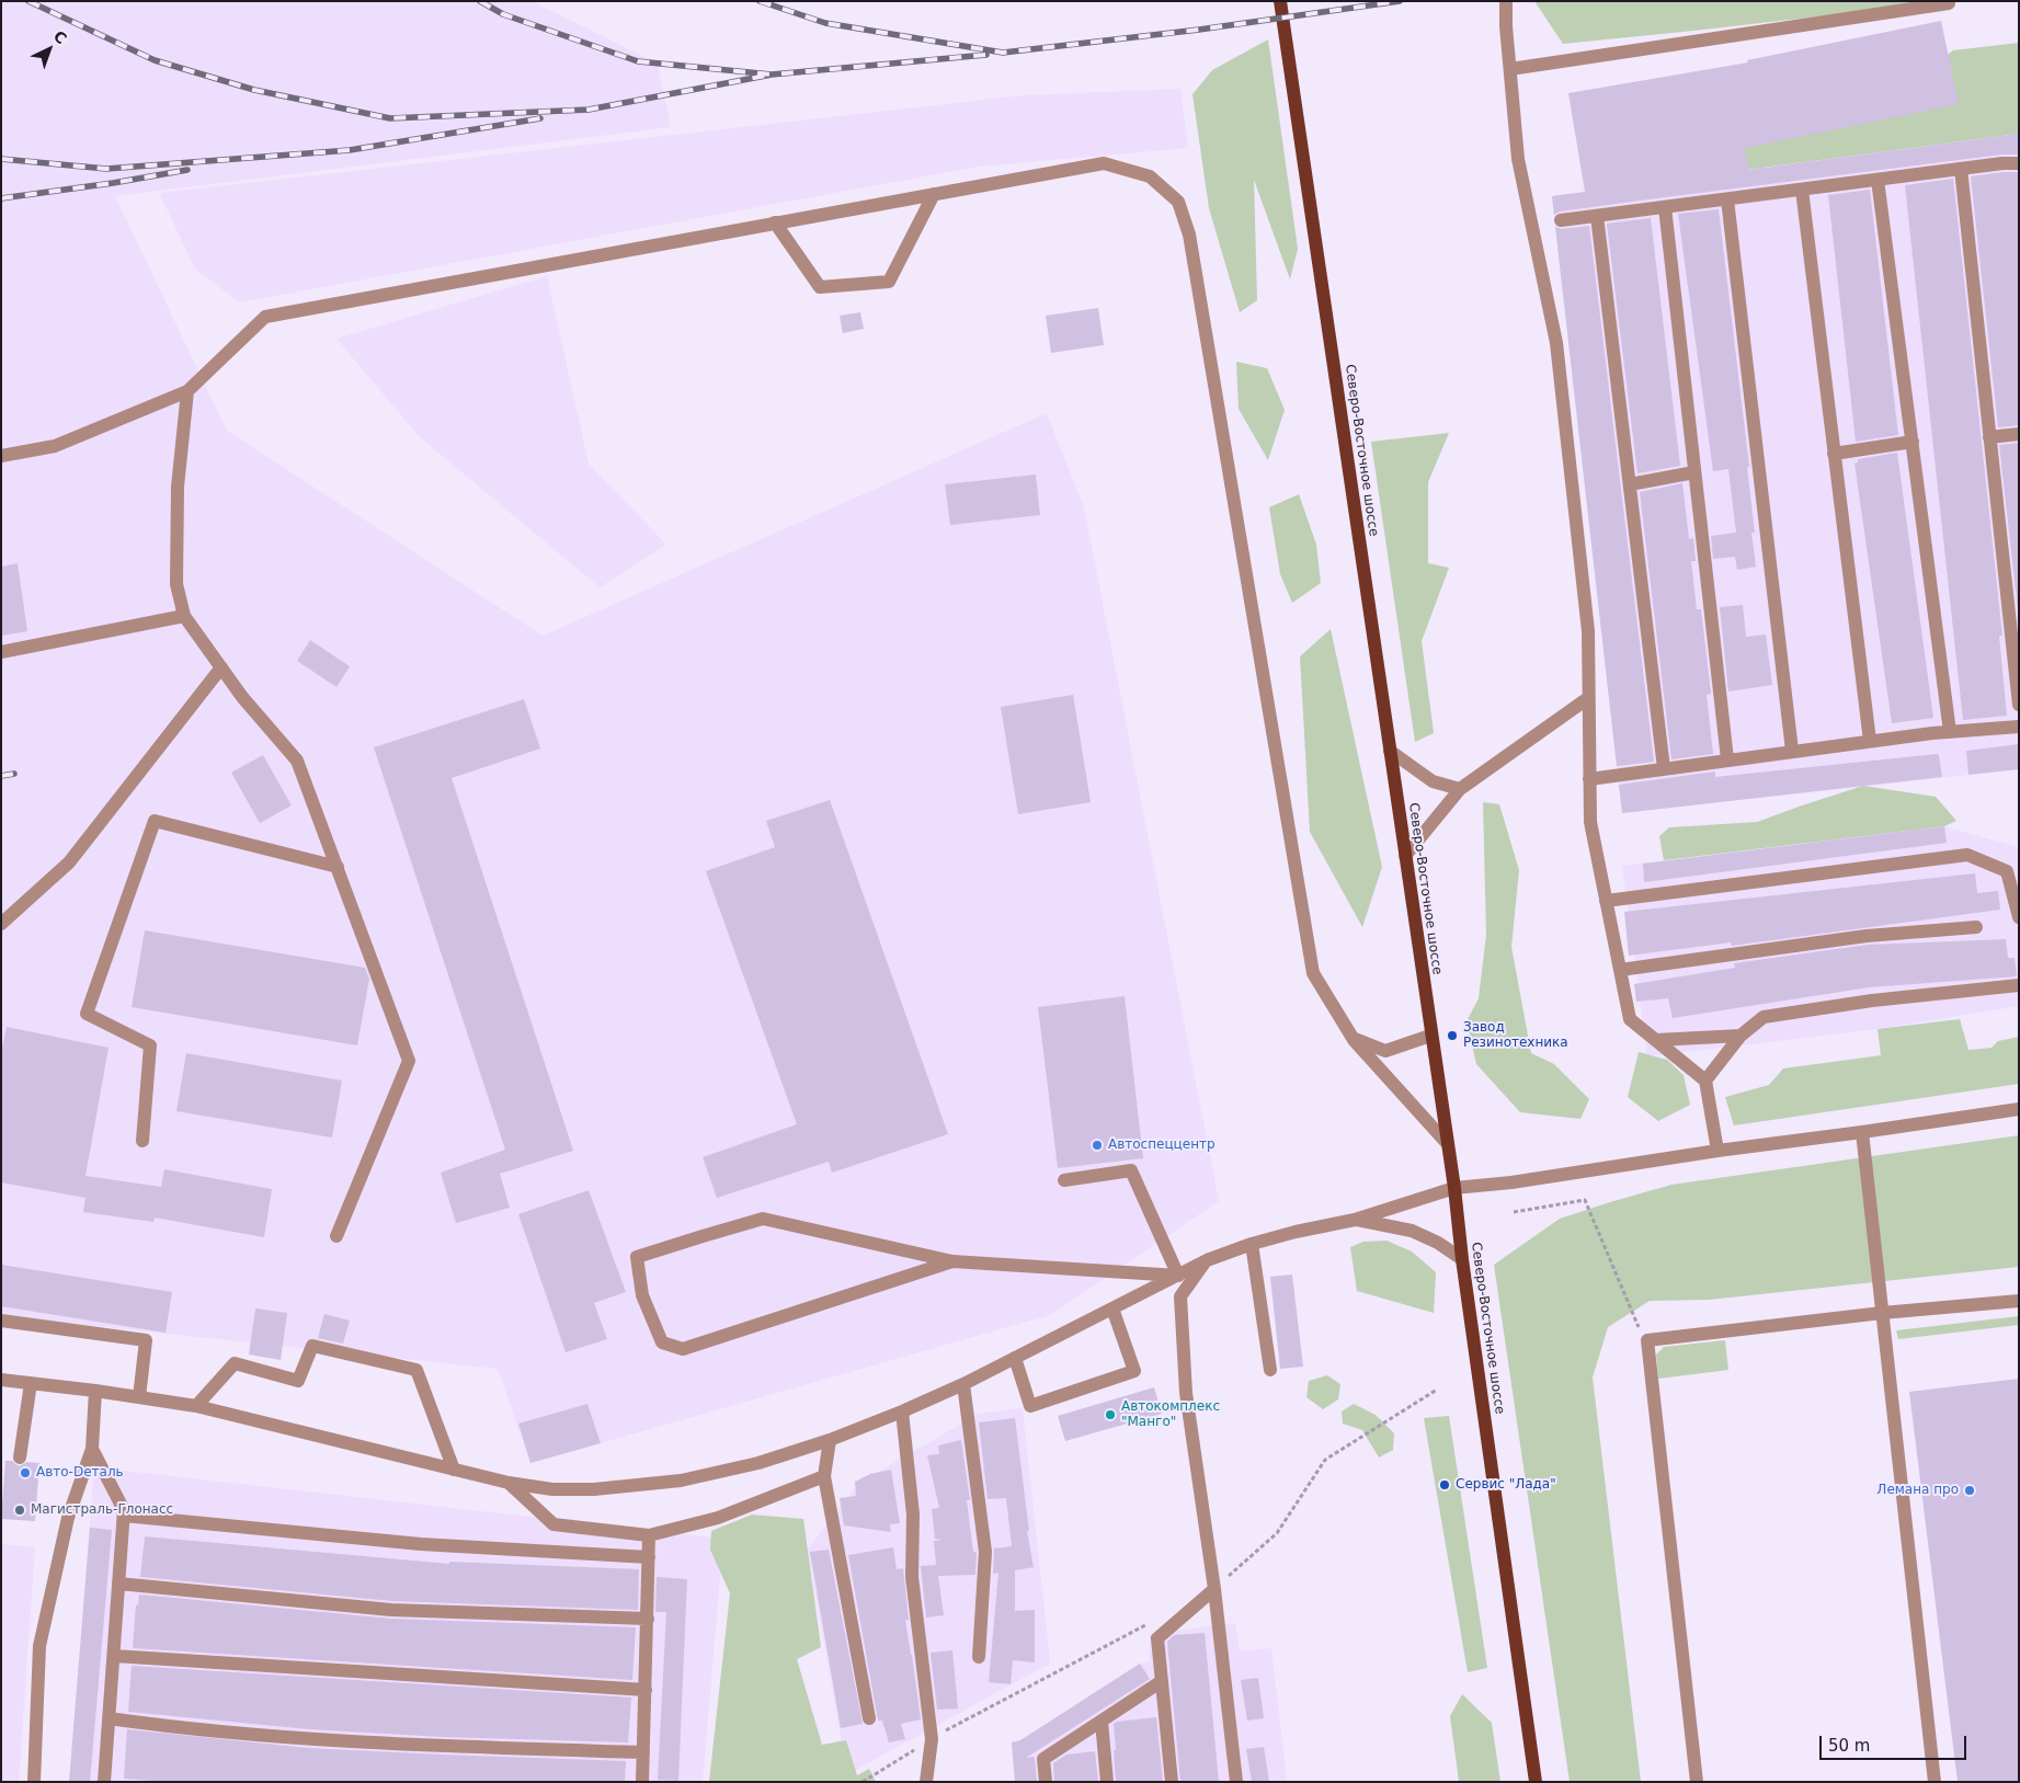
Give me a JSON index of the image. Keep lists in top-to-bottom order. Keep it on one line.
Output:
{"streets":{"main road":["Северо-Восточное шоссе"]},"places":["Завод Резинотехника","Автоспеццентр","Автокомплекс \"Манго\"","Авто-Dеталь","Сервис \"Лада\"","Лемана про","Магистраль-Глонасс"],"scale_bar":"50 m","north":"top right"}
